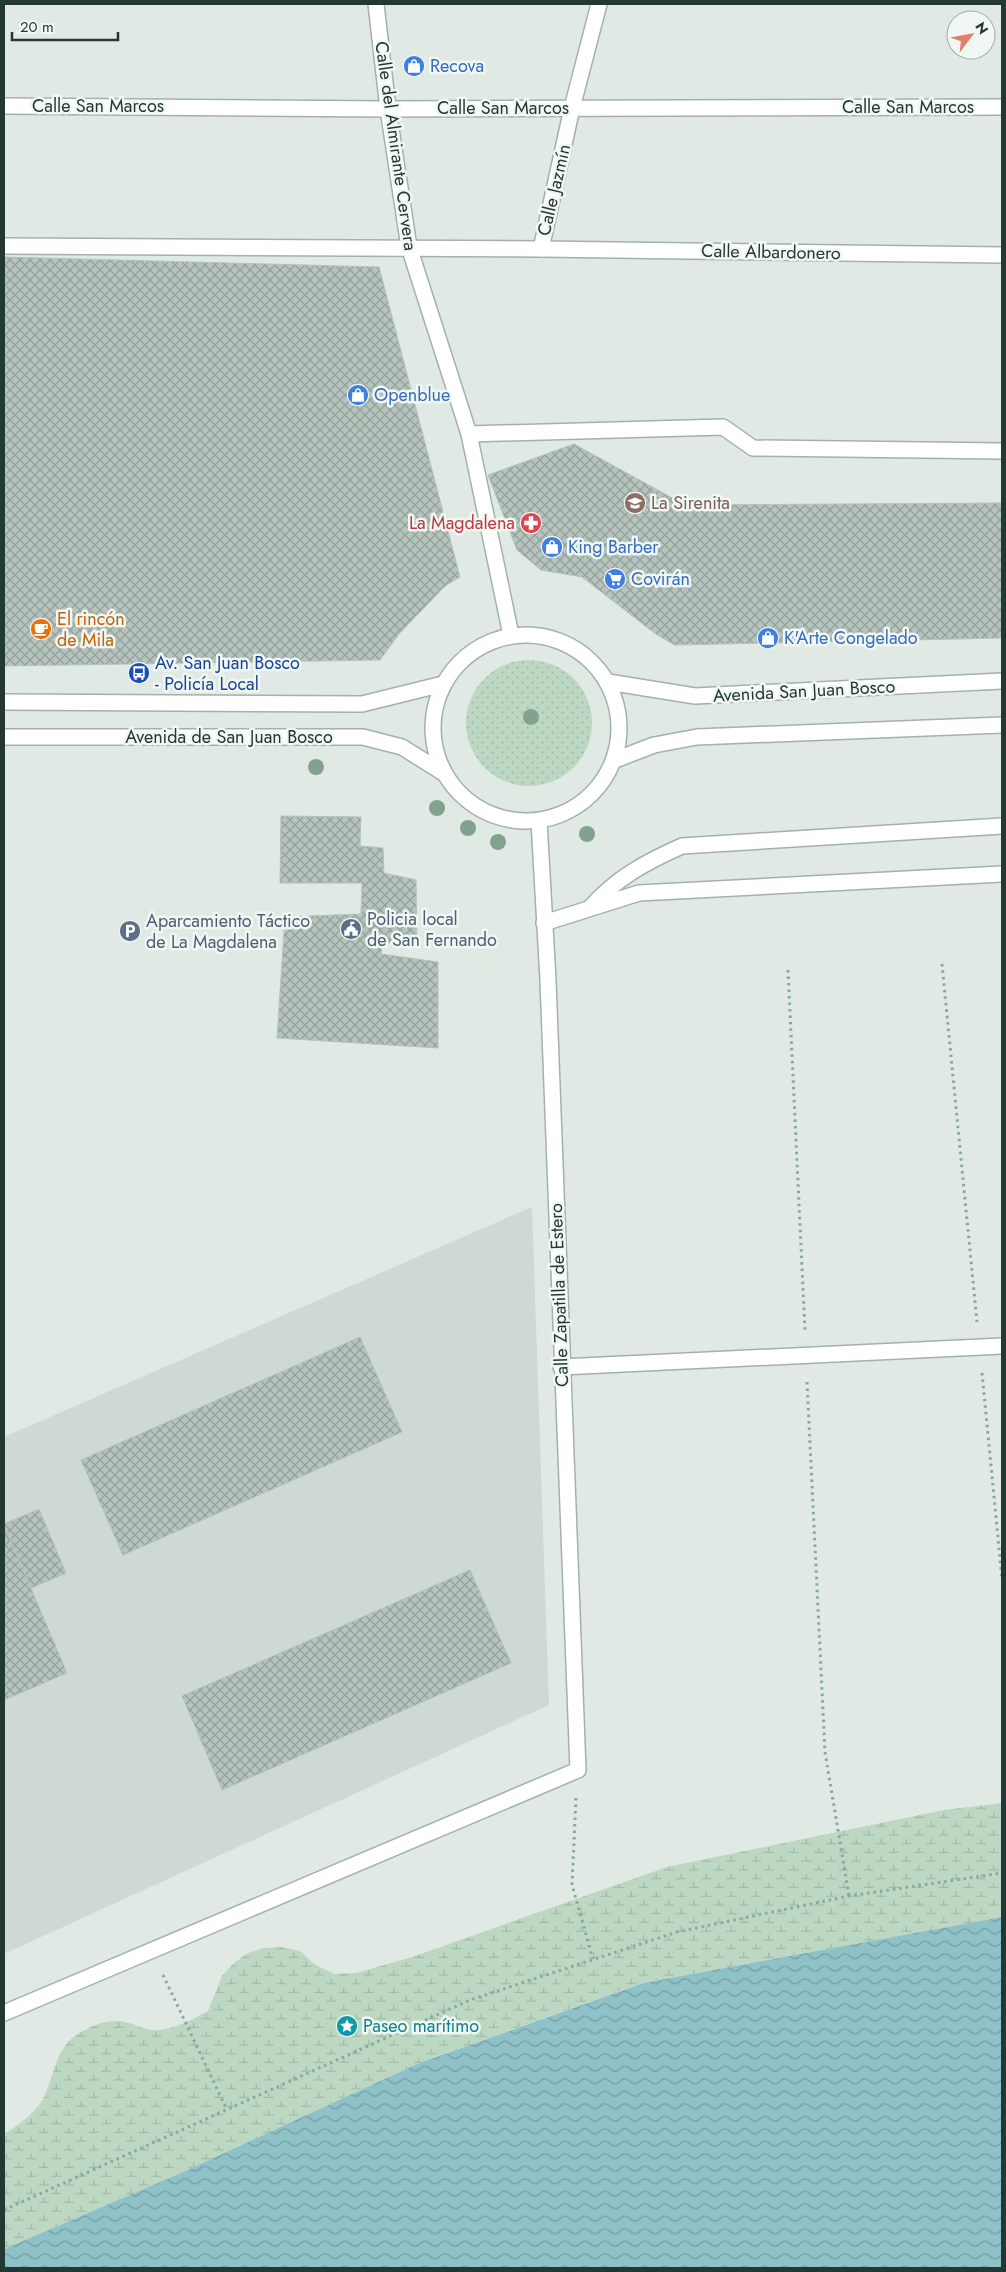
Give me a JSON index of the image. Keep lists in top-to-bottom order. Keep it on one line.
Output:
{"streets":{"street":["Calle San Marcos","Calle del Almirante Cervera","Calle Jazmín","Calle Albardonero","Avenida San Juan Bosco","Avenida de San Juan Bosco","Calle Zapatilla de Estero"]},"crossings":[["Calle San Marcos","Calle del Almirante Cervera"],["Calle San Marcos","Calle Jazmín"],["Calle del Almirante Cervera","Calle Jazmín"],["Calle Jazmín","Calle Albardonero"]],"places":{"shop":["Recova","Openblue","King Barber","K'Arte Congelado"],"school or university":["La Sirenita"],"pharmacy":["La Magdalena"],"supermarket":["Covirán"],"cafe":["El rincón de Mila"],"bus stop":["Av. San Juan Bosco - Policía Local"],"public building":["Policia local de San Fernando"],"parking":["Aparcamiento Táctico de La Magdalena"],"place":["Paseo marítimo"]},"scale_bar":"20 m","north":"top right"}
